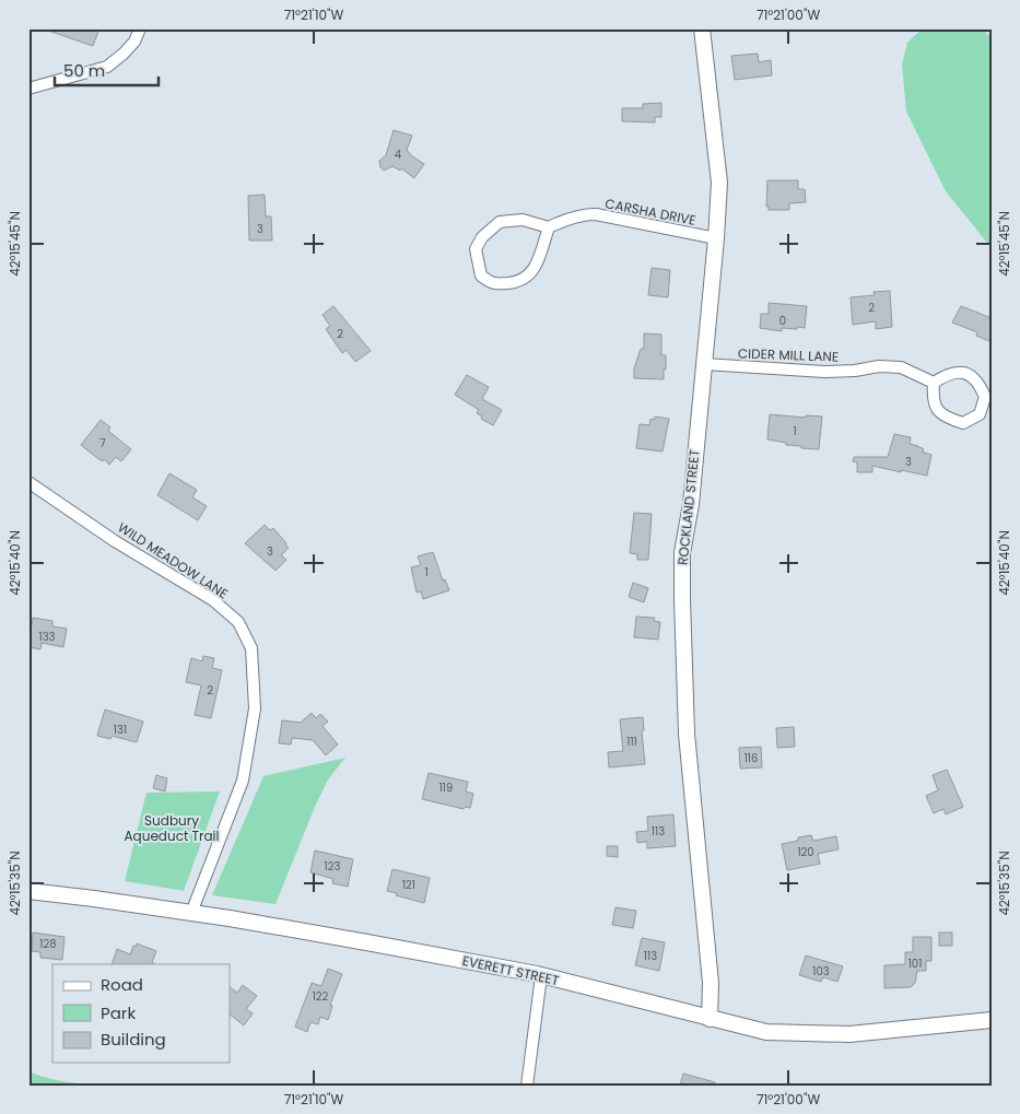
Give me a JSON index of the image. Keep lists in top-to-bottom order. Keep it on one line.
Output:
{"streets":{"street":["CARSHA DRIVE","CIDER MILL LANE","ROCKLAND STREET","WILD MEADOW LANE","EVERETT STREET"]},"crossings":[["CARSHA DRIVE","ROCKLAND STREET"],["CIDER MILL LANE","ROCKLAND STREET"],["ROCKLAND STREET","EVERETT STREET"],["WILD MEADOW LANE","EVERETT STREET"]],"parks":["Sudbury Aqueduct Trail"],"house_numbers":["4","3","2","0","2","1","7","3","3","1","133","2","131","111","116","119","113","120","123","121","128","113","101","103","122"],"legend":["Road","Park","Building"],"scale_bar":"50 m","coordinates":["71°21'10\"W","71°21'00\"W","42°15'45\"N","42°15'40\"N","42°15'35\"N"]}
